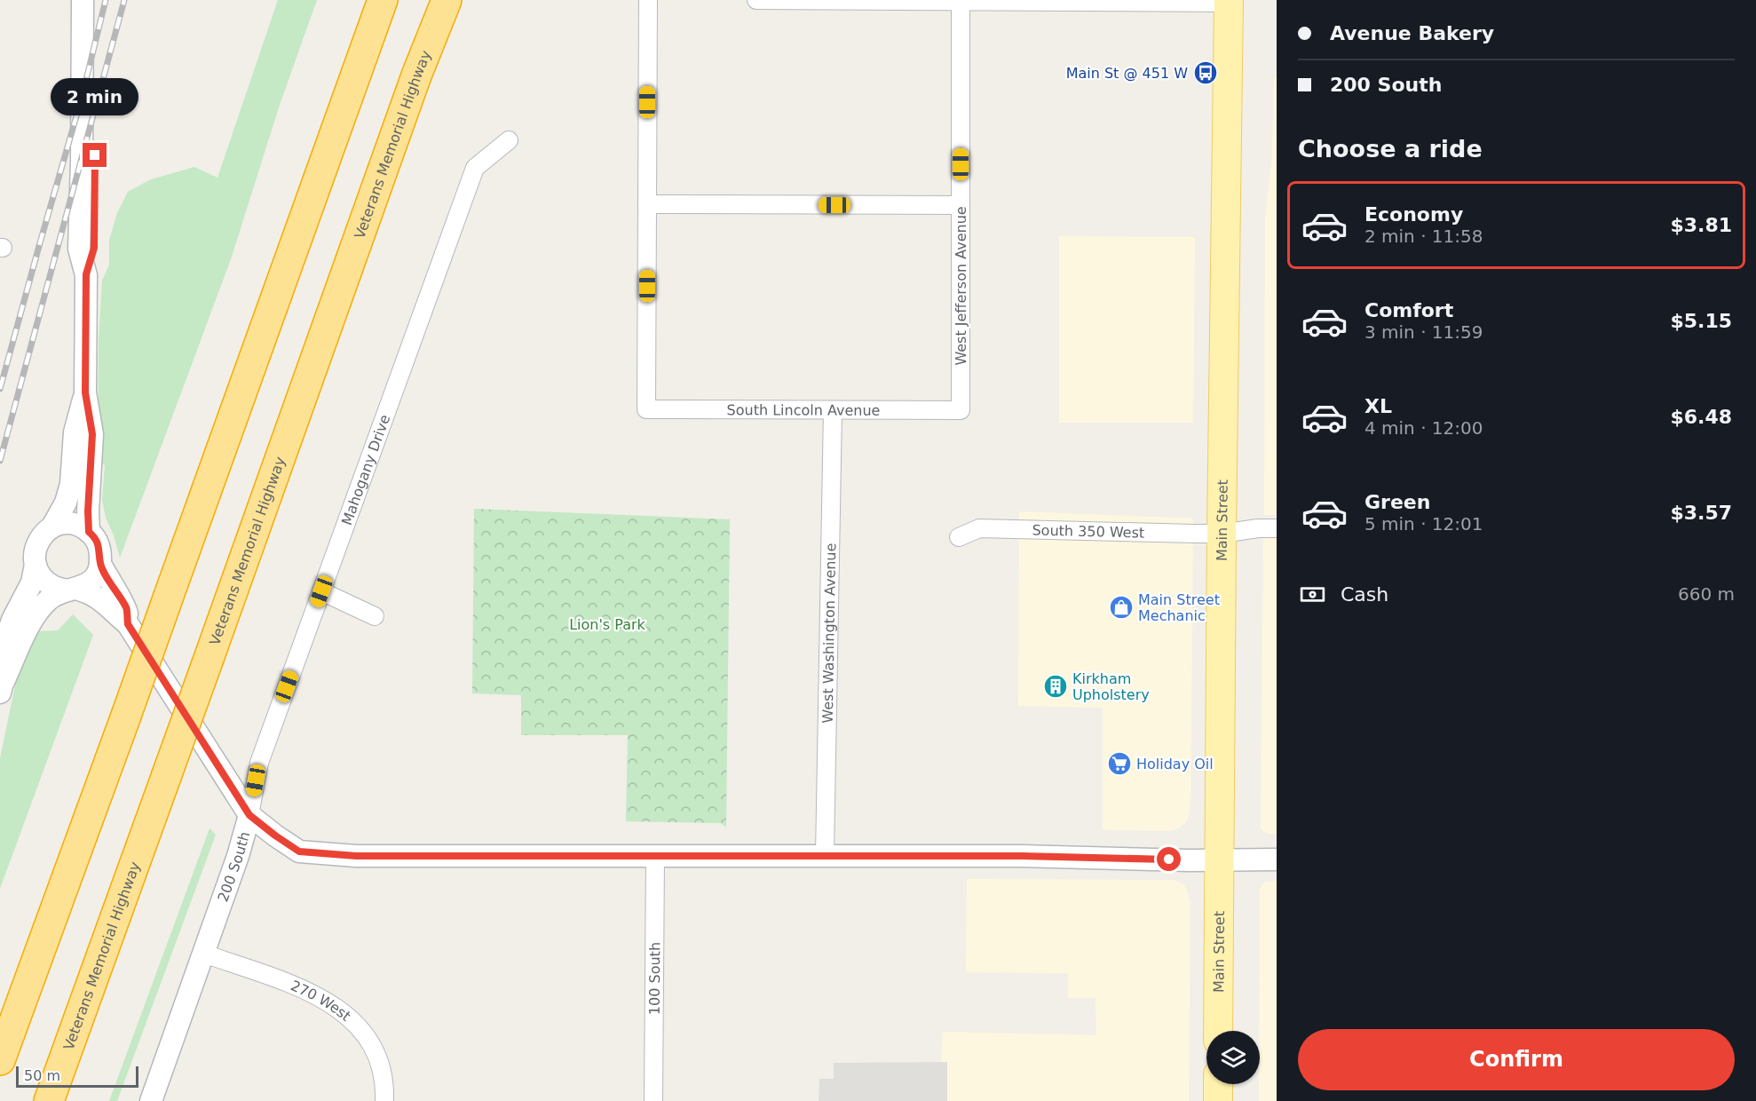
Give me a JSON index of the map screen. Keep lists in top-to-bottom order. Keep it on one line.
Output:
{"streets":{"highway":["Veterans Memorial Highway"],"main road":["Main Street"],"street":["West Jefferson Avenue","South Lincoln Avenue","Mahogany Drive","South 350 West","West Washington Avenue","200 South","100 South","270 West"]},"crossings":[["West Jefferson Avenue","South Lincoln Avenue"],["South Lincoln Avenue","West Washington Avenue"],["Mahogany Drive","200 South"],["Main Street","South 350 West"],["200 South","270 West"]],"parks":["Lion's Park"],"places":{"bus stop":["Main St @ 451 W"],"shop":["Main Street Mechanic"],"building":["Kirkham Upholstery"],"supermarket":["Holiday Oil"]},"scale_bar":"50 m","page":{"banner":["Avenue Bakery","200 South"],"bubble":"2 min","heading":"Choose a ride","list":[{"name":"Economy","note":"2 min · 11:58","value":"$3.81"},{"name":"Comfort","note":"3 min · 11:59","value":"$5.15"},{"name":"XL","note":"4 min · 12:00","value":"$6.48"},{"name":"Green","note":"5 min · 12:01","value":"$3.57"}],"pay":["Cash","660 m"],"buttons":"Confirm","scale":"50 m"}}
